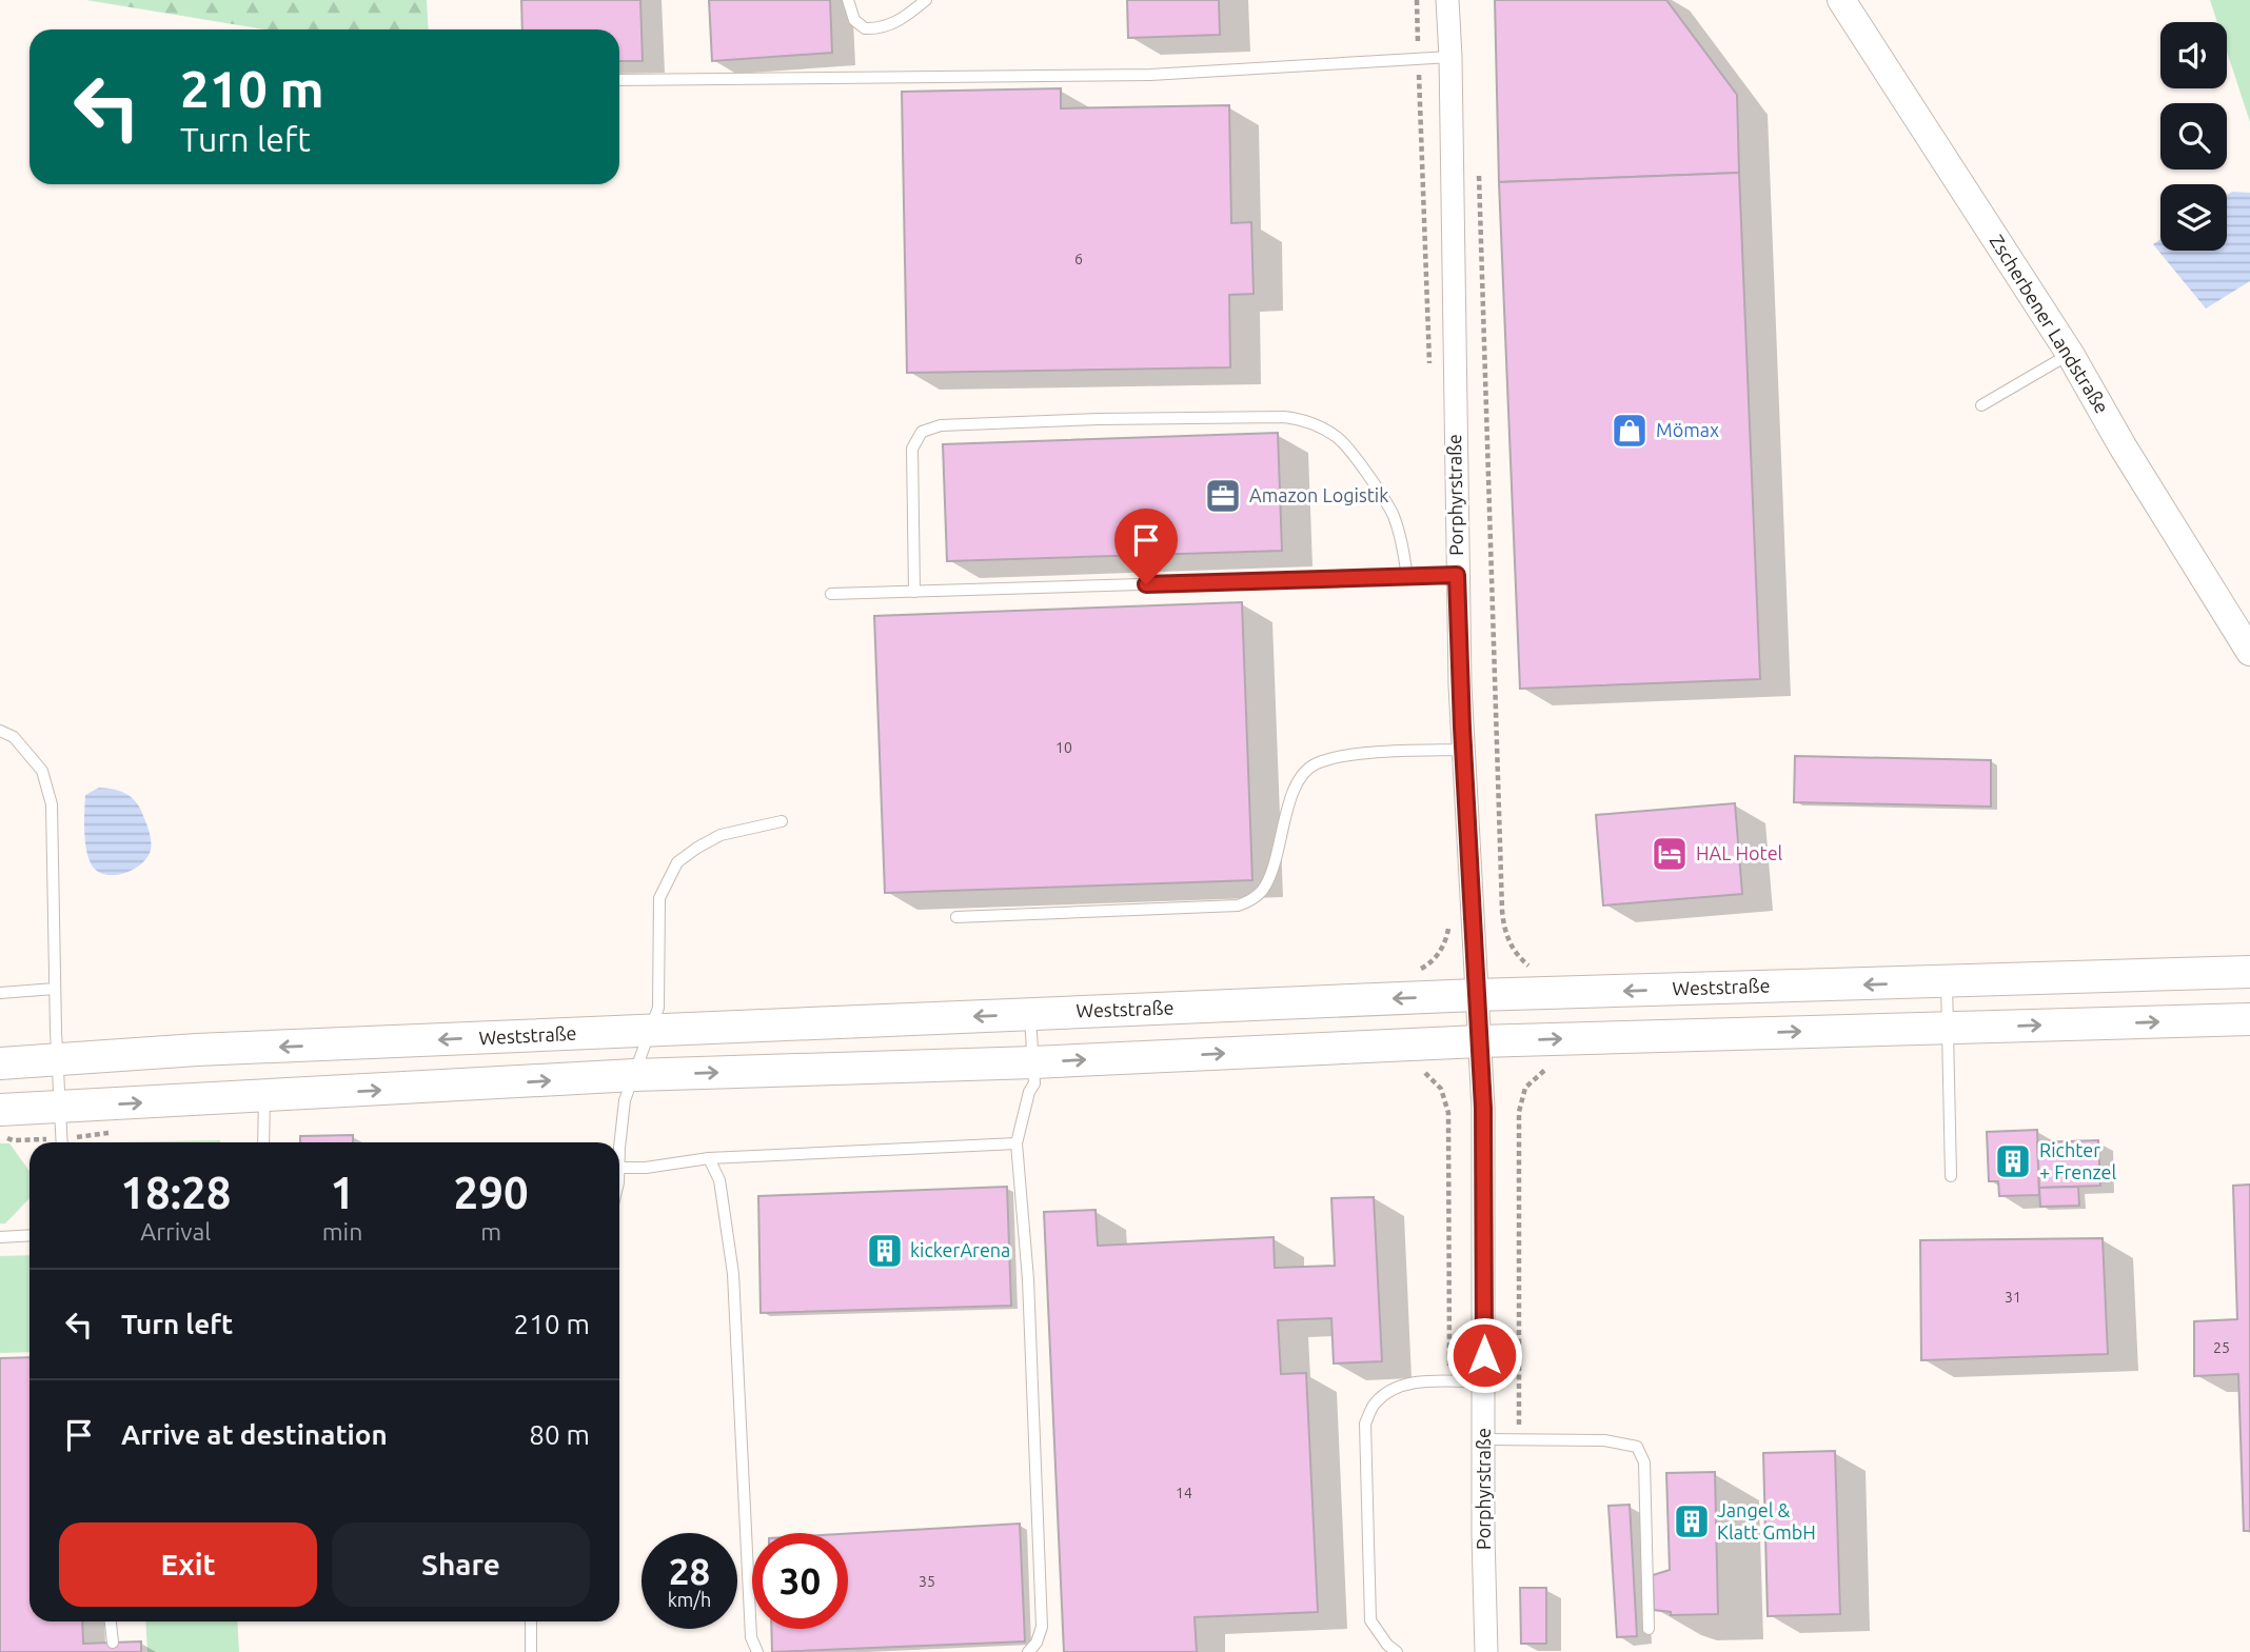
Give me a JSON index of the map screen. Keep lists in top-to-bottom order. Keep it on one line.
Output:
{"streets":{"main road":["Weststraße"],"street":["Zscherbener Landstraße","Porphyrstraße"]},"crossings":[["Porphyrstraße","Weststraße"]],"places":{"shop":["Mömax"],"office":["Amazon Logistik"],"hotel":["HAL Hotel"],"building":["Richter + Frenzel","kickerArena","Jangel & Klatt GmbH"]},"house_numbers":["6","10","31","25","14","35"],"page":{"turn":["210 m","Turn left"],"eta":["18:28","Arrival","1","min","290","m"],"list":[{"name":"Turn left","value":"210 m"},{"name":"Arrive at destination","value":"80 m"}],"buttons":["Exit","Share"],"speed":"28 km/h","limit":"30"}}
